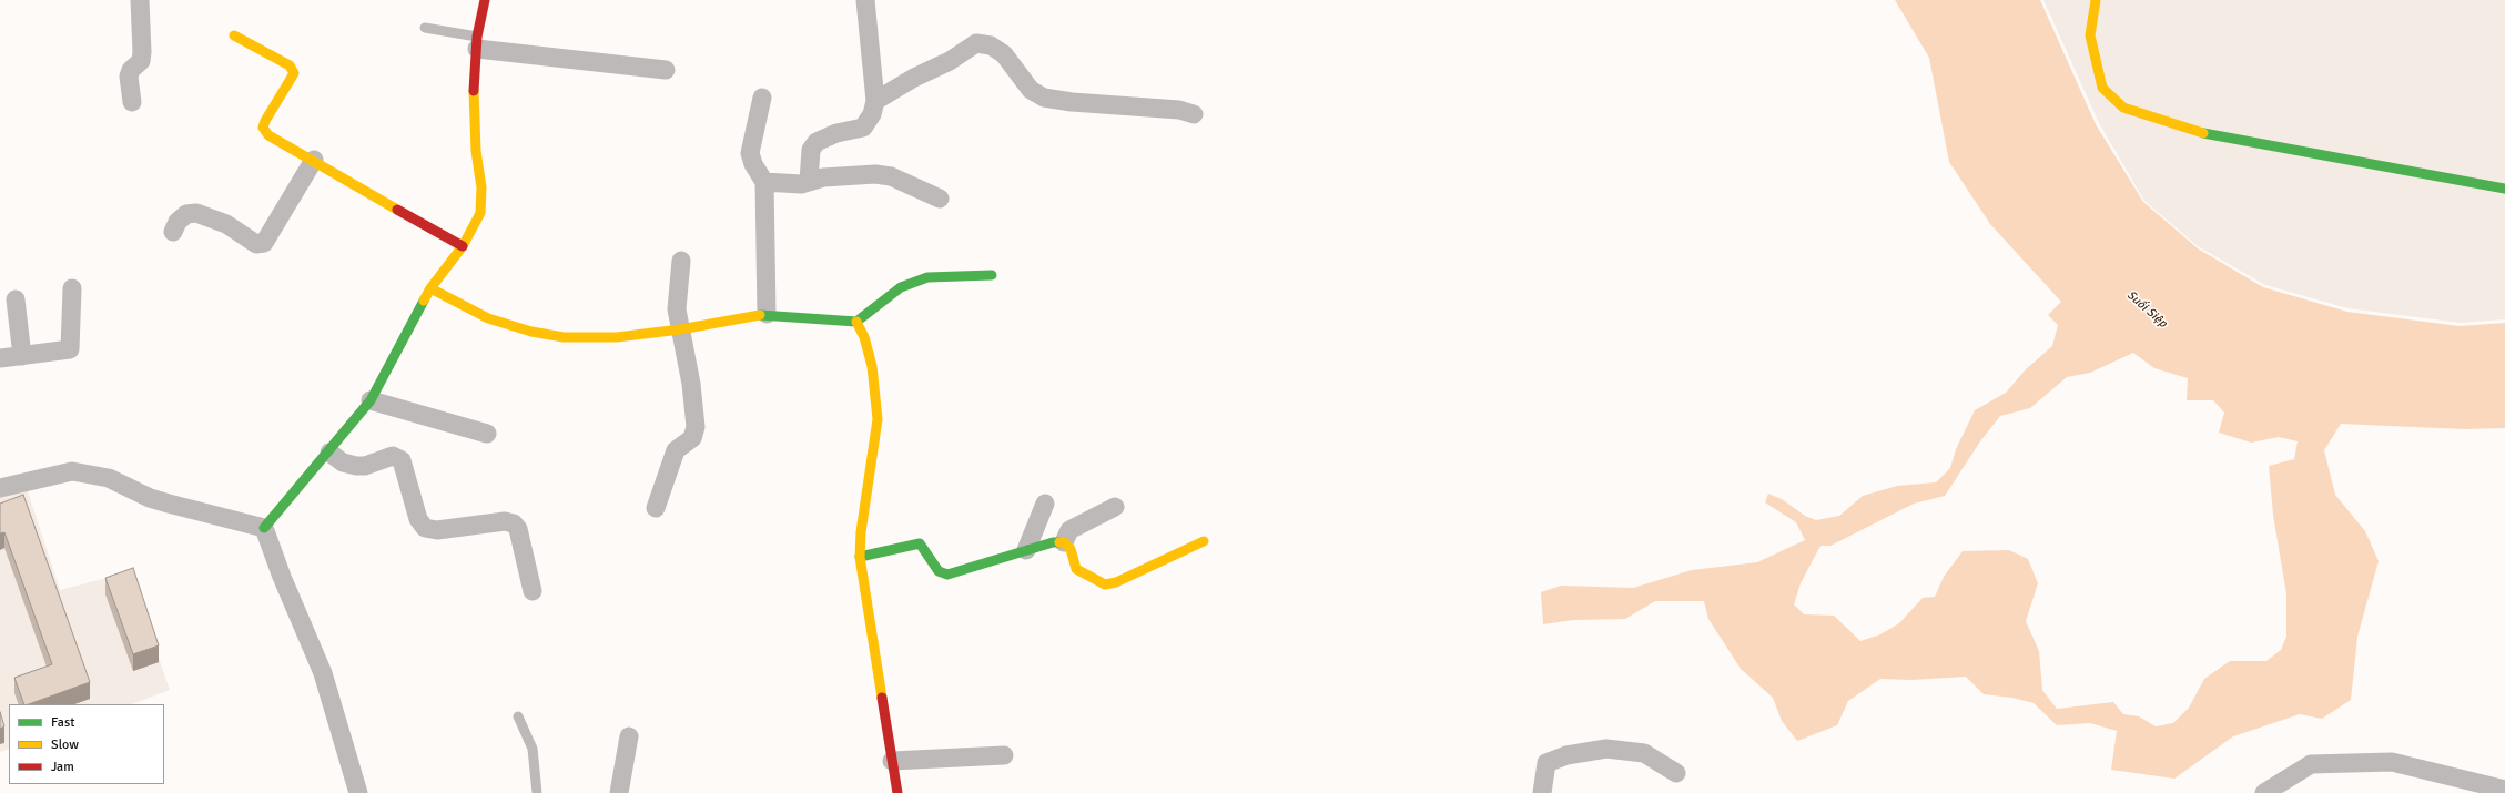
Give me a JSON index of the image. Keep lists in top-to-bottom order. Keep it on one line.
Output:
{"water":["Suối Siệp"],"legend":["Fast","Slow","Jam"]}
